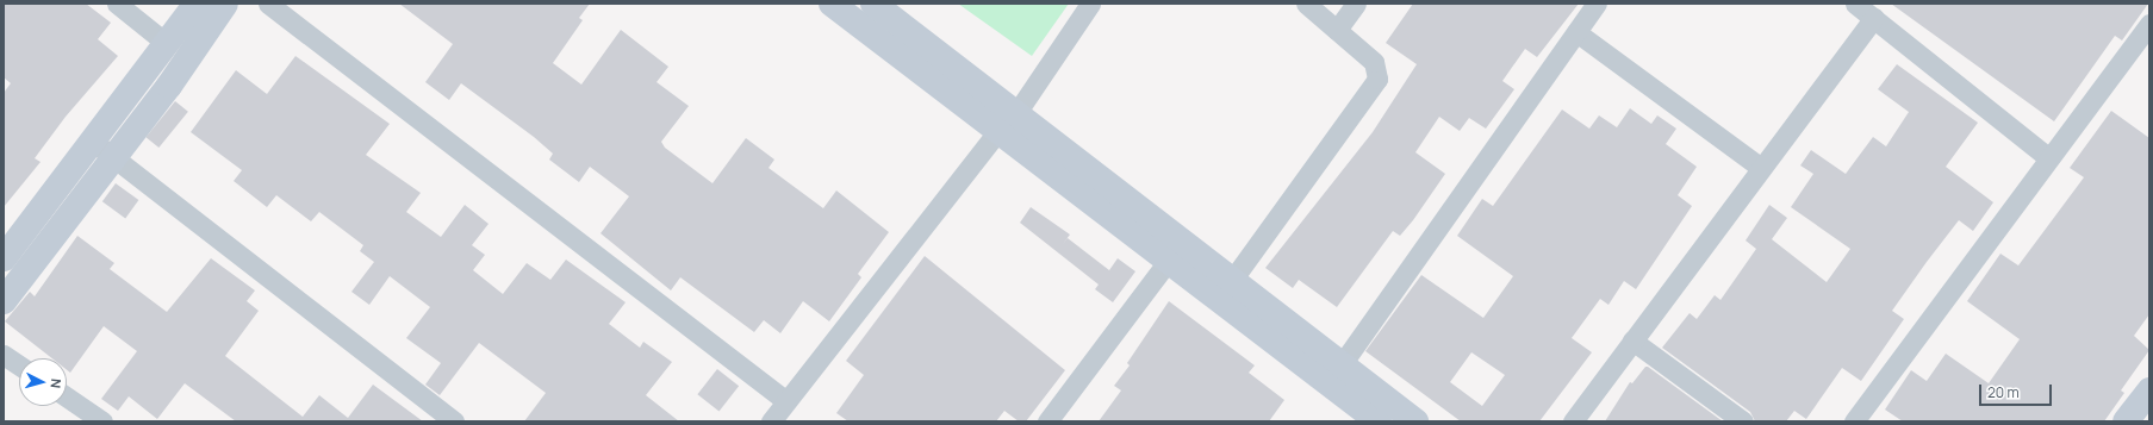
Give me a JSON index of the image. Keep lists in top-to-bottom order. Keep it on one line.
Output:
{"scale_bar":"20 m","north":"right"}
